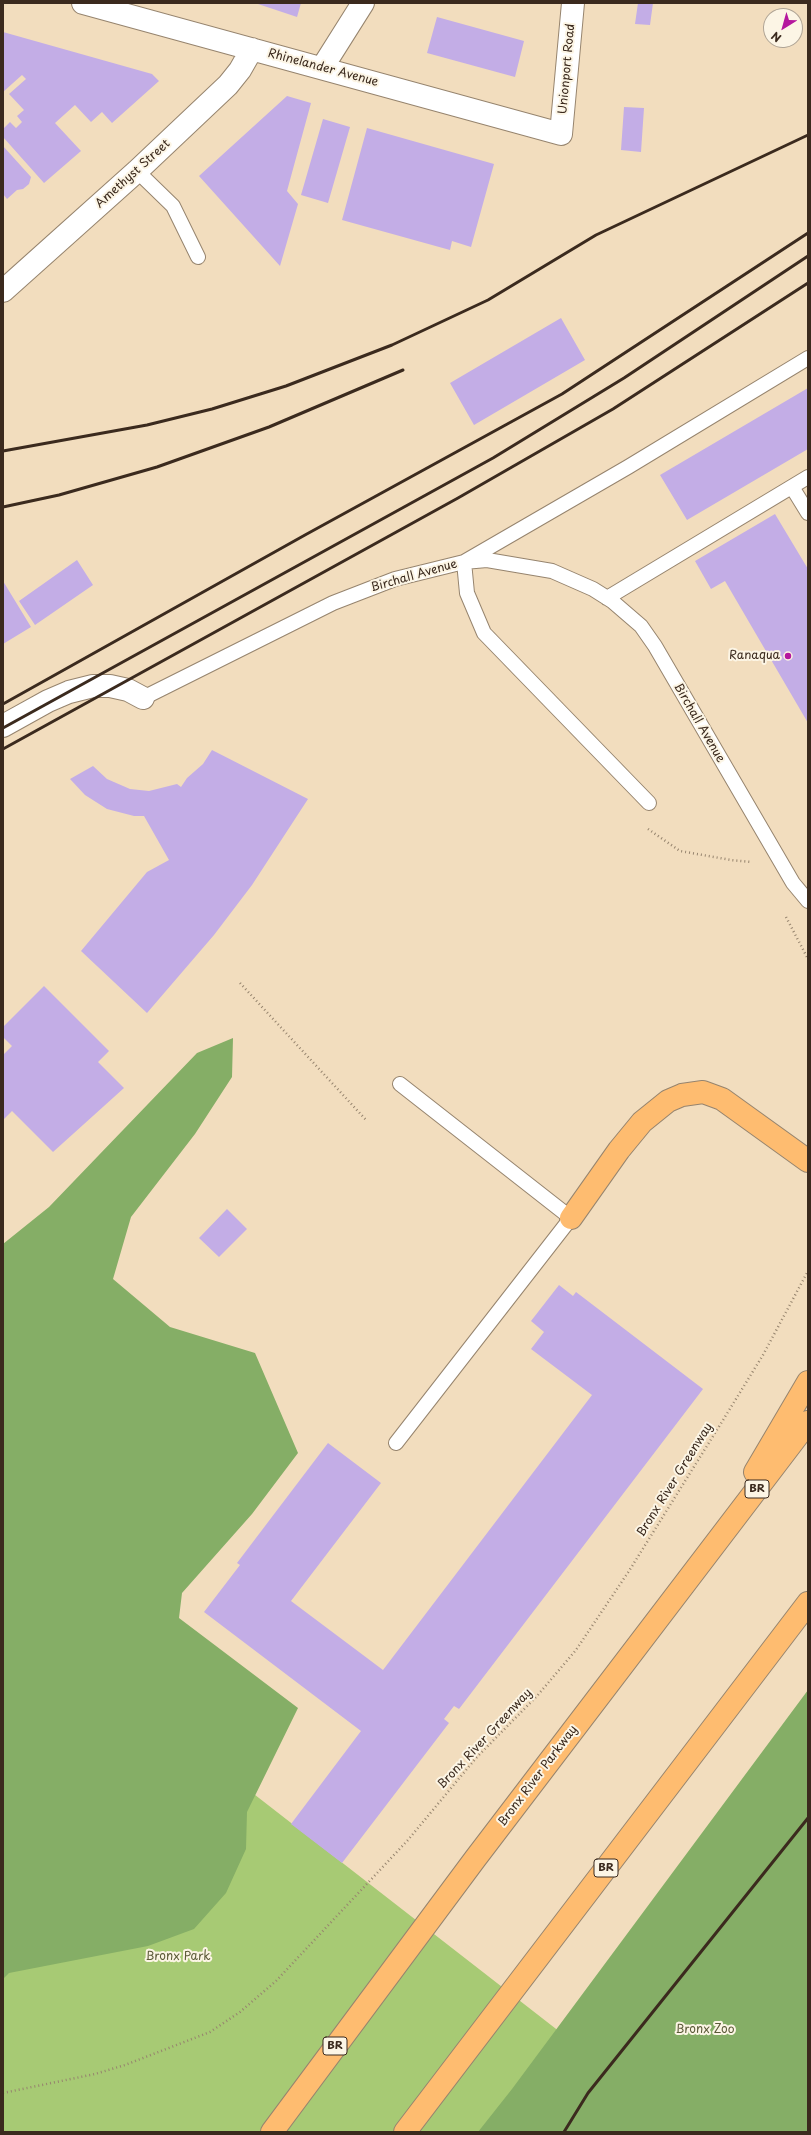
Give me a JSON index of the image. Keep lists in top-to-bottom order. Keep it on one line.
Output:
{"streets":{"highway":["BR","Bronx River Parkway"],"street":["Rhinelander Avenue","Unionport Road","Amethyst Street","Birchall Avenue"],"path":["Bronx River Greenway"]},"crossings":[["Rhinelander Avenue","Unionport Road"],["Rhinelander Avenue","Amethyst Street"]],"parks":["Bronx Park","Bronx Zoo"],"places":["Ranaqua"],"north":"bottom left"}
